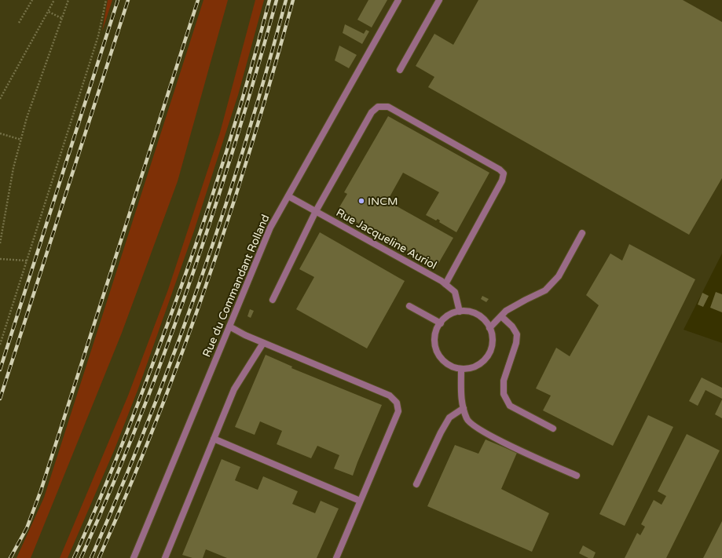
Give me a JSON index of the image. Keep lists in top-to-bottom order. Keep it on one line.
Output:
{"streets":{"street":["Rue Jacqueline Auriol","Rue du Commandant Rolland"]},"crossings":[["Rue Jacqueline Auriol","Rue du Commandant Rolland"]],"places":["INCM"]}
